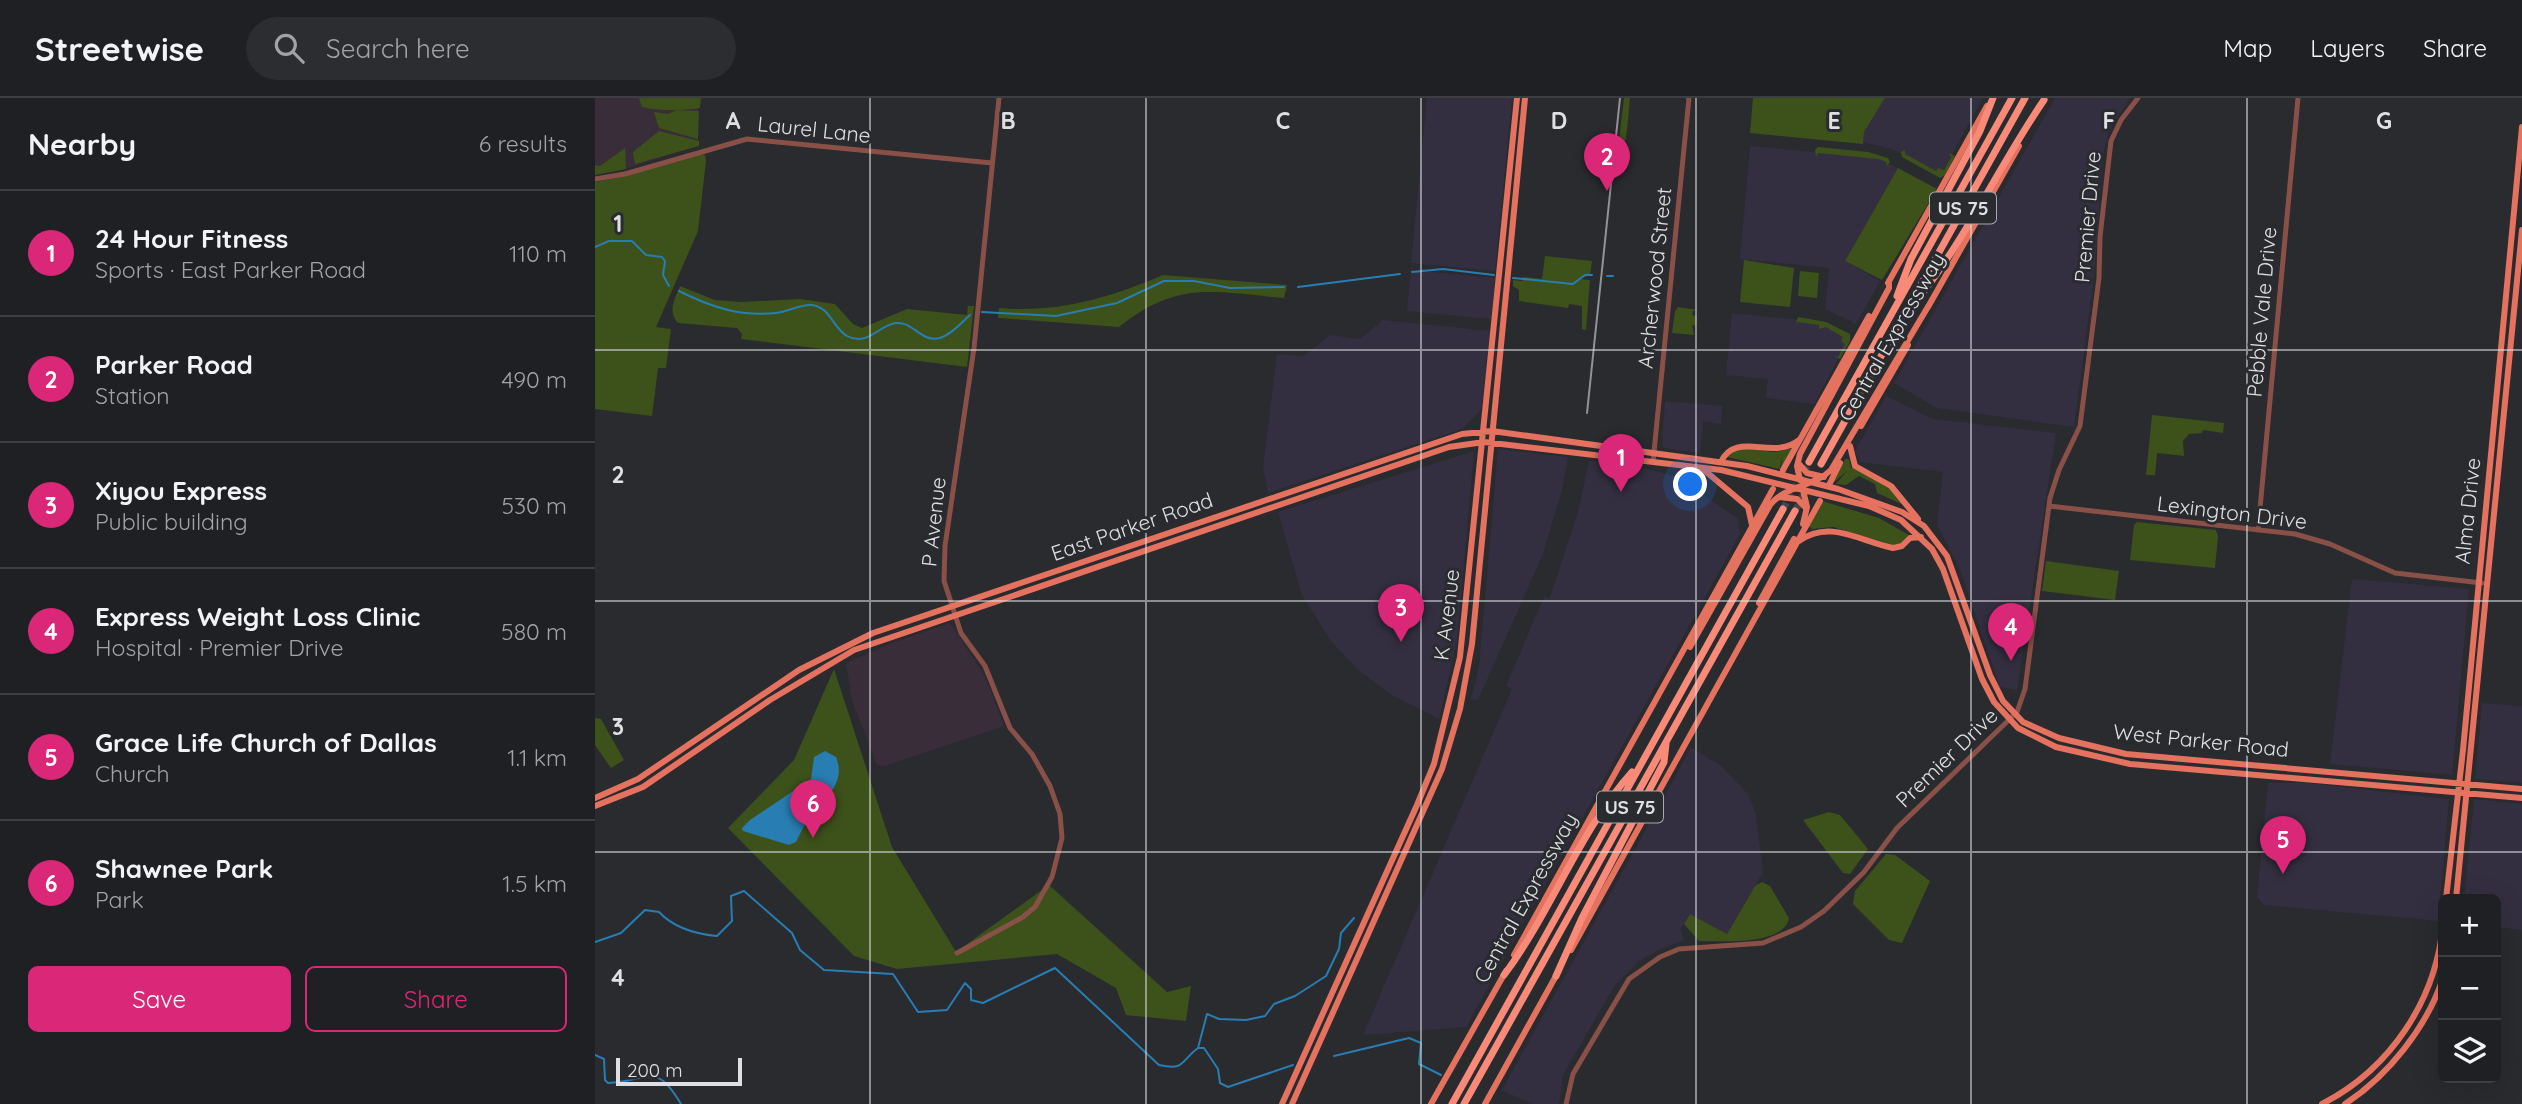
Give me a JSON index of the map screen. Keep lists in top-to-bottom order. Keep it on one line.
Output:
{"streets":{"highway":["US 75","Central Expressway"],"main road":["Alma Drive","East Parker Road","K Avenue","West Parker Road"],"street":["Laurel Lane","Premier Drive","Archerwood Street","Pebble Vale Drive","Lexington Drive","P Avenue"]},"crossings":[["Laurel Lane","P Avenue"],["Premier Drive","Lexington Drive"],["Premier Drive","West Parker Road"],["Archerwood Street","East Parker Road"],["Pebble Vale Drive","Lexington Drive"],["Alma Drive","Lexington Drive"],["Alma Drive","West Parker Road"],["P Avenue","East Parker Road"],["East Parker Road","K Avenue"],["East Parker Road","West Parker Road"]],"scale_bar":"200 m","page":{"header":"Streetwise","search":"Search here","nav":["Map","Layers","Share"],"heading":["Nearby","6 results"],"pins":["2","1","3","4","6","5"],"list":[{"mark":"1","name":"24 Hour Fitness","note":"Sports · East Parker Road","value":"110 m"},{"mark":"2","name":"Parker Road","note":"Station","value":"490 m"},{"mark":"3","name":"Xiyou Express","note":"Public building","value":"530 m"},{"mark":"4","name":"Express Weight Loss Clinic","note":"Hospital · Premier Drive","value":"580 m"},{"mark":"5","name":"Grace Life Church of Dallas","note":"Church","value":"1.1 km"},{"mark":"6","name":"Shawnee Park","note":"Park","value":"1.5 km"}],"map_buttons":["+","−"],"buttons":["Save","Share"],"scale":"200 m"},"grid":{"columns":["A","B","C","D","E","F","G"],"rows":["1","2","3","4"]}}
